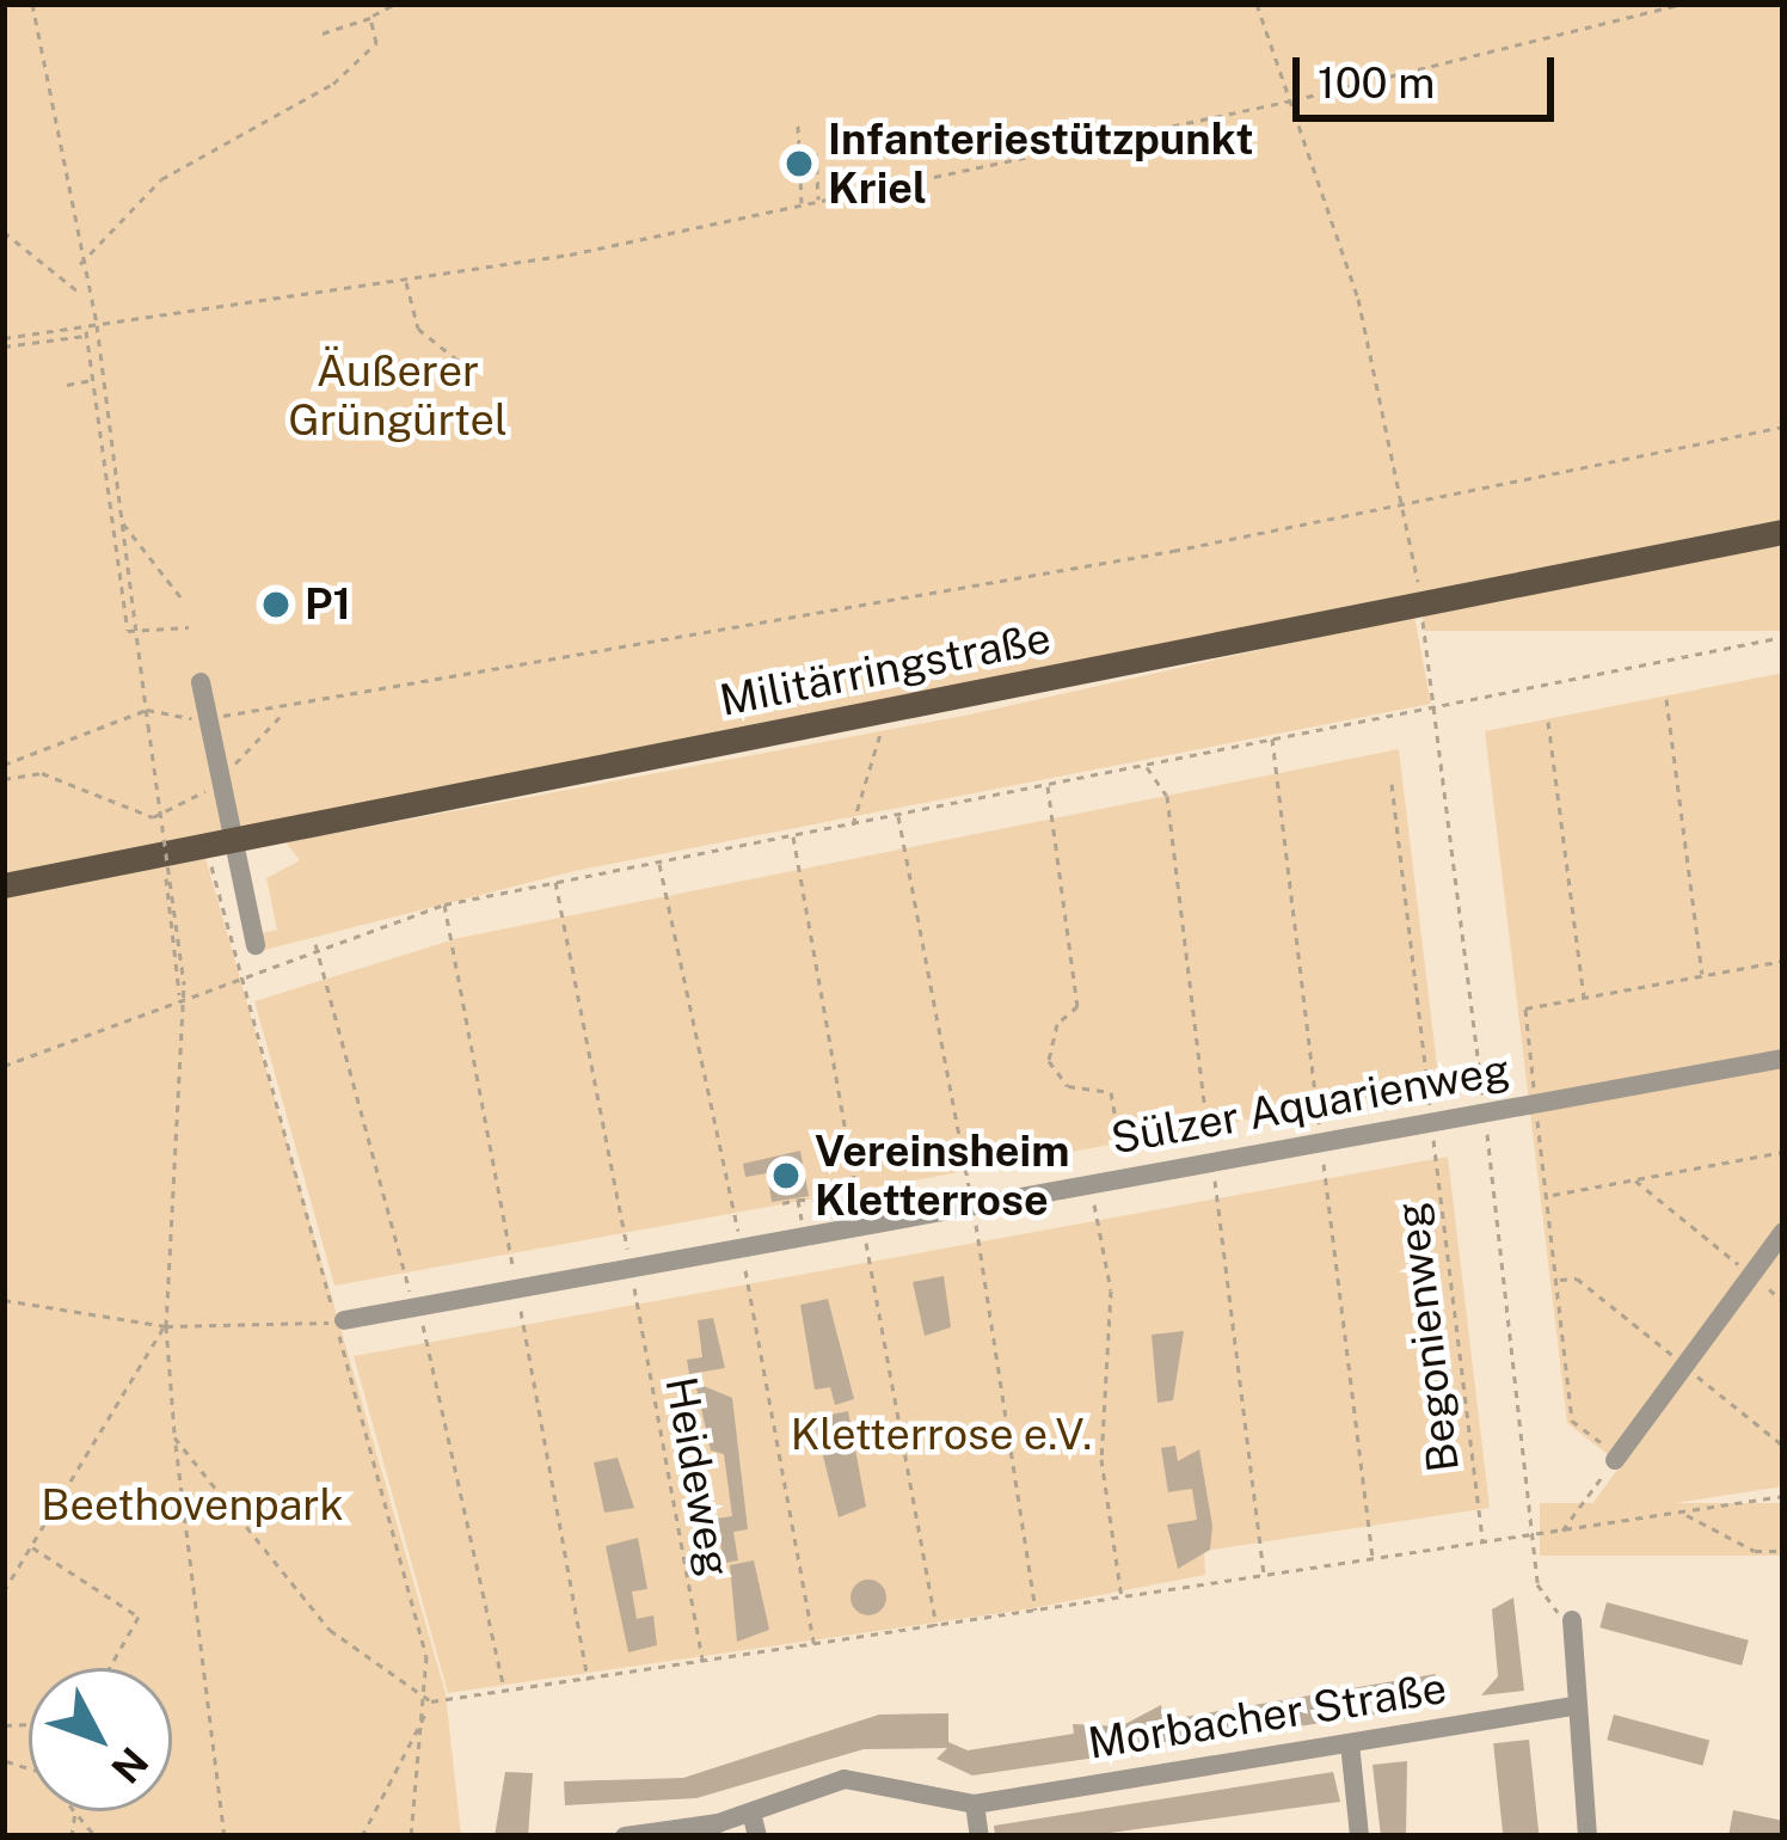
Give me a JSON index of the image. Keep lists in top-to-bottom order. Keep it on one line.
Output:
{"streets":{"main road":["Militärringstraße"],"street":["Sülzer Aquarienweg","Morbacher Straße"],"path":["Begonienweg","Heideweg"]},"parks":["Äußerer Grüngürtel","Kletterrose e.V.","Beethovenpark"],"places":["Infanteriestützpunkt Kriel","P1","Vereinsheim Kletterrose"],"scale_bar":"100 m","north":"bottom right"}
